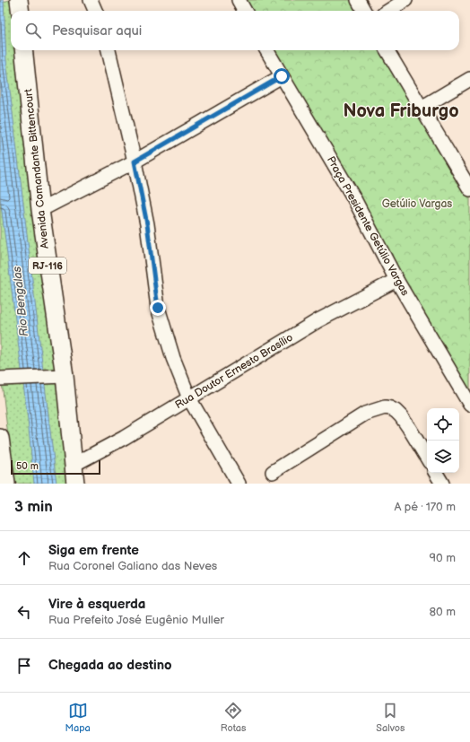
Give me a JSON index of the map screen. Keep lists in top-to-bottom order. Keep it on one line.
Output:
{"streets":{"main road":["Avenida Comandante Bittencourt","RJ-116"],"street":["Praça Presidente Getúlio Vargas","Rua Doutor Ernesto Brasílio"]},"crossings":[["Avenida Comandante Bittencourt","Rua Doutor Ernesto Brasílio"],["Praça Presidente Getúlio Vargas","Rua Doutor Ernesto Brasílio"]],"districts":["Nova Friburgo"],"water":["Rio Bengalas"],"parks":["Getúlio Vargas"],"scale_bar":"50 m","page":{"search":"Pesquisar aqui","scale":"50 m","heading":["3 min","A pé · 170 m"],"list":[["Siga em frente","Rua Coronel Galiano das Neves","90 m"],["Vire à esquerda","Rua Prefeito José Eugênio Muller","80 m"],"Chegada ao destino"],"nav":["Mapa","Rotas","Salvos"]}}
